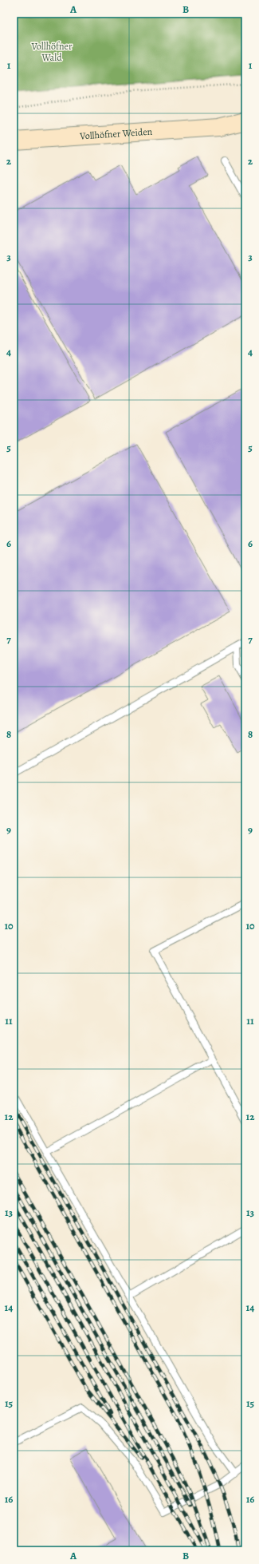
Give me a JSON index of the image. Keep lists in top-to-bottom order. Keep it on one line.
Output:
{"streets":{"main road":["Vollhöfner Weiden"]},"parks":["Vollhöfner Wald"],"grid":{"columns":["A","B"],"rows":["1","2","3","4","5","6","7","8","9","10","11","12","13","14","15","16"]}}
